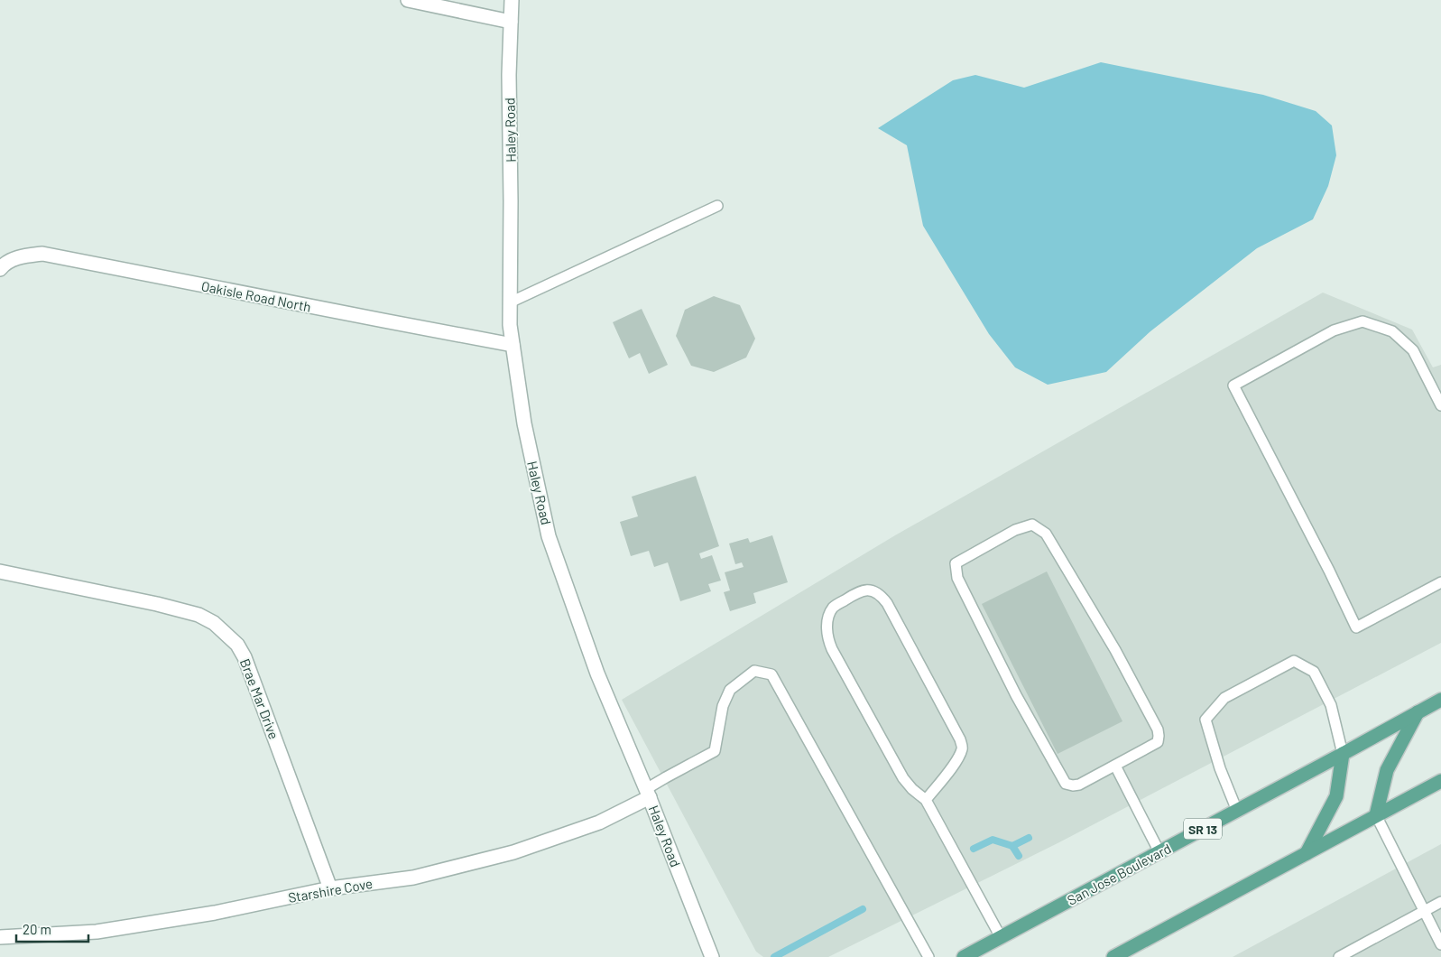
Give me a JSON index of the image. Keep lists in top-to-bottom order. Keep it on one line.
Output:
{"streets":{"main road":["SR 13","San Jose Boulevard"],"street":["Haley Road","Oakisle Road North","Brae Mar Drive","Starshire Cove"]},"crossings":[["Haley Road","Oakisle Road North"],["Haley Road","Starshire Cove"],["Brae Mar Drive","Starshire Cove"]],"scale_bar":"20 m"}
